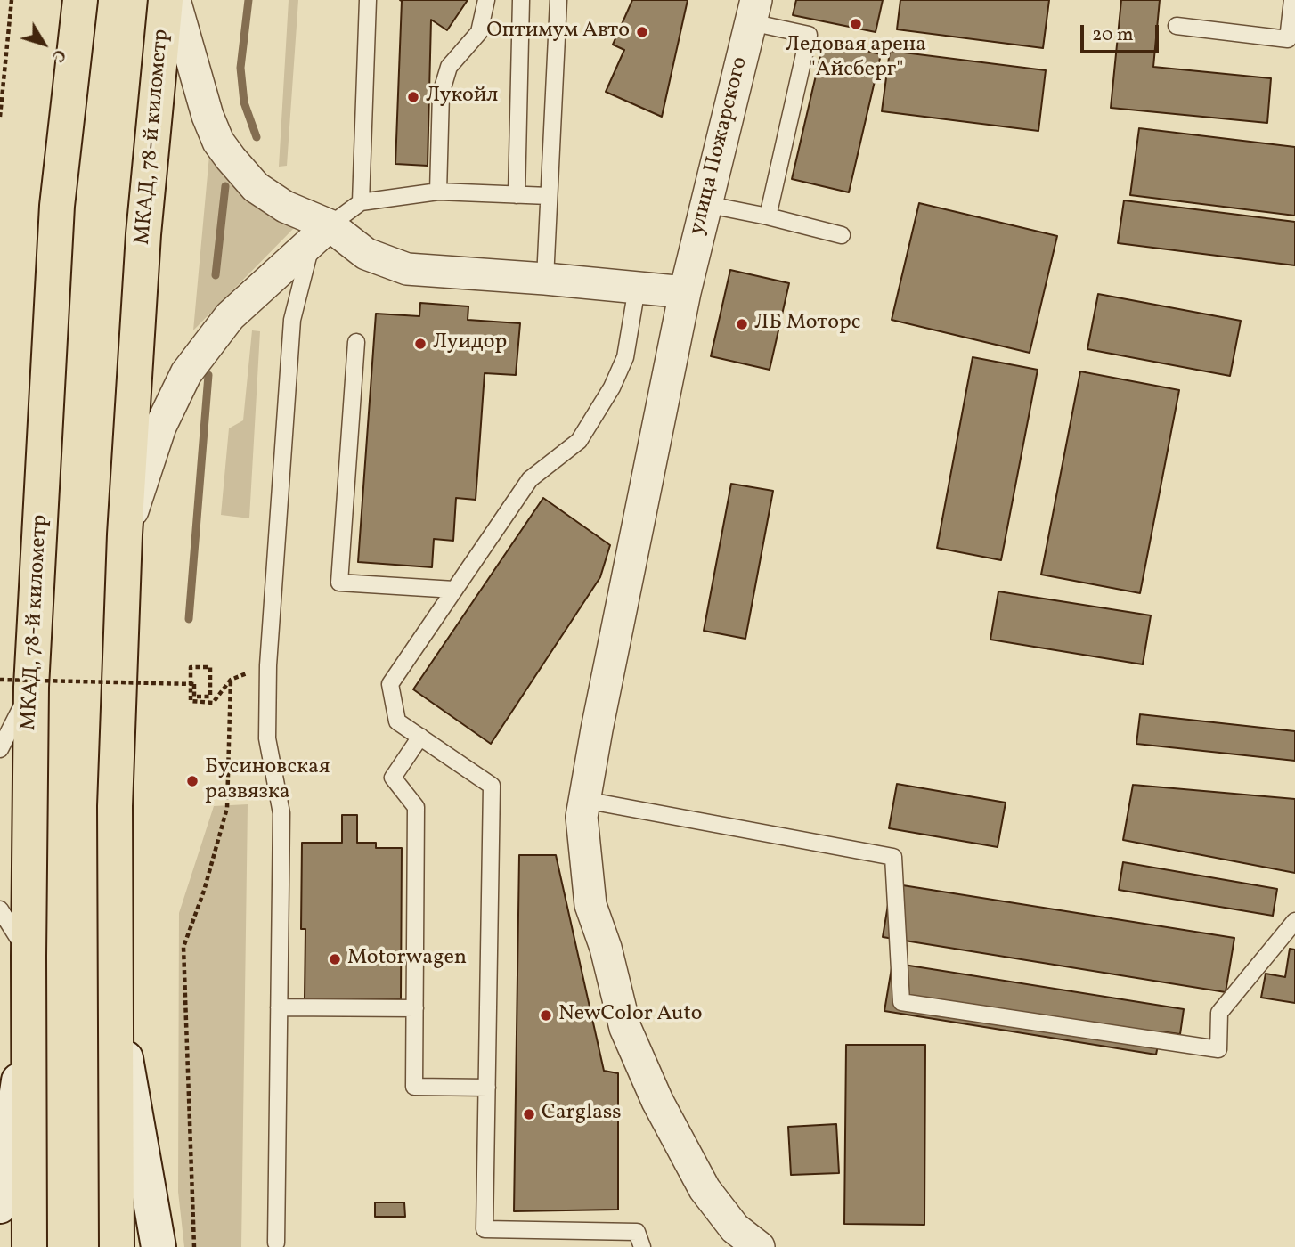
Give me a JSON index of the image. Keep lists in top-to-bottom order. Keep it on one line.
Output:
{"streets":{"highway":["МКАД, 78-й километр"],"street":["улица Пожарского"]},"places":["Ледовая арена \"Айсберг\"","Оптимум Авто","Лукойл","ЛБ Моторс","Луидор","Бусиновская развязка","Motorwagen","NewColor Auto","Carglass"],"scale_bar":"20 m","north":"bottom right"}
